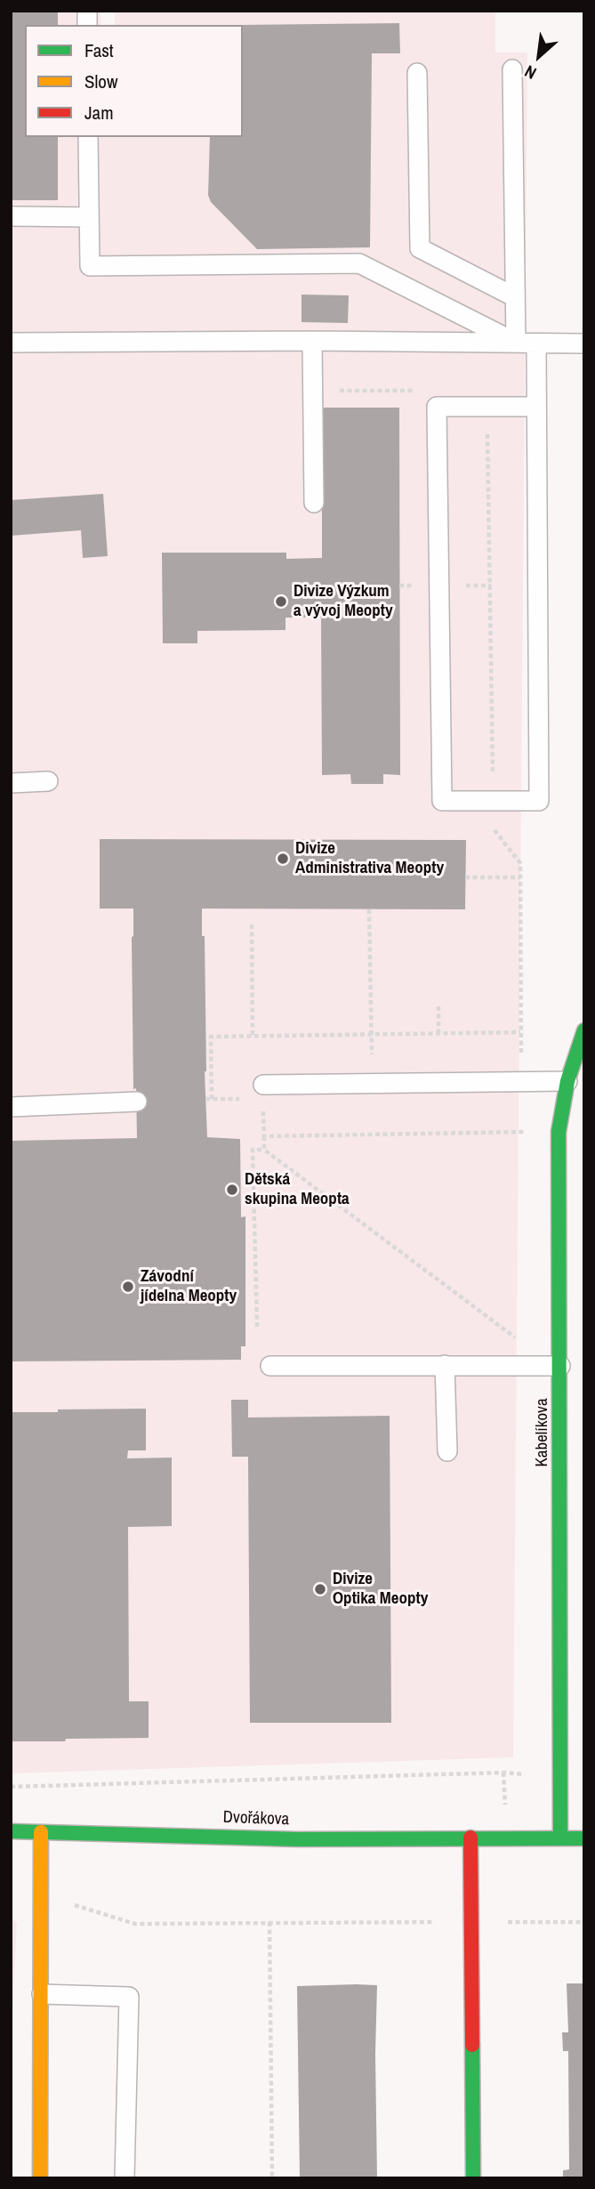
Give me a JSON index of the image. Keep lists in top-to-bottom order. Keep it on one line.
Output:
{"streets":{"street":["Kabelíkova","Dvořákova"]},"crossings":[["Kabelíkova","Dvořákova"]],"places":["Divize Výzkum a vývoj Meopty","Divize Administrativa Meopty","Dětská skupina Meopta","Závodní jídelna Meopty","Divize Optika Meopty"],"legend":["Fast","Slow","Jam"],"north":"bottom left"}
